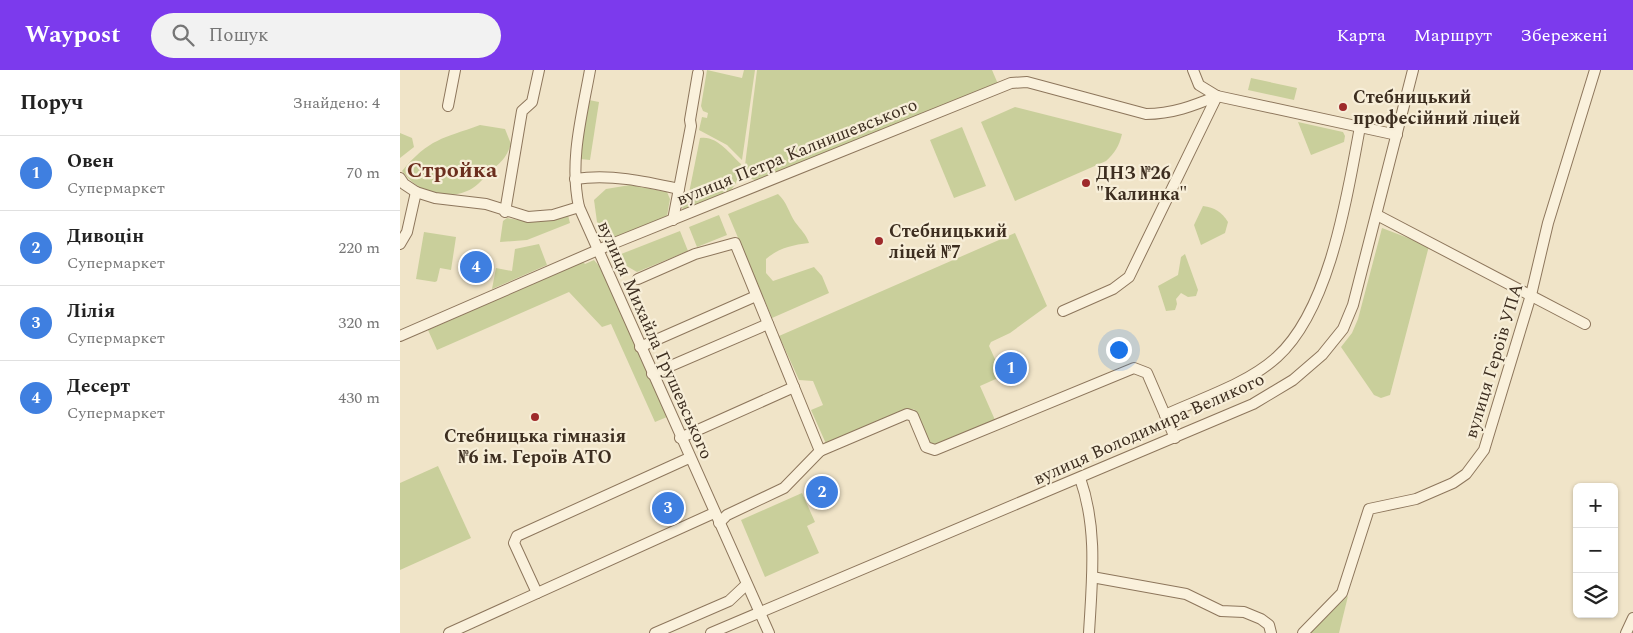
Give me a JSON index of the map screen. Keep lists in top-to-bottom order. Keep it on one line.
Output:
{"streets":{"street":["вулиця Петра Калнишевського","вулиця Михайла Грушевського","вулиця Героїв УПА","вулиця Володимира Великого"]},"crossings":[["вулиця Петра Калнишевського","вулиця Михайла Грушевського"],["вулиця Михайла Грушевського","вулиця Володимира Великого"]],"districts":["Стройка"],"places":["Стебницький професійний ліцей","ДНЗ №26 \"Калинка\"","Стебницький ліцей №7","Стебницька гімназія №6 ім. Героїв АТО"],"page":{"header":"Waypost","search":"Пошук","nav":["Карта","Маршрут","Збережені"],"heading":["Поруч","Знайдено: 4"],"list":[{"mark":"1","name":"Овен","note":"Супермаркет","value":"70 m"},{"mark":"2","name":"Дивоцін","note":"Супермаркет","value":"220 m"},{"mark":"3","name":"Лілія","note":"Супермаркет","value":"320 m"},{"mark":"4","name":"Десерт","note":"Супермаркет","value":"430 m"}],"pins":["4","1","2","3"],"map_buttons":["+","−"]}}
